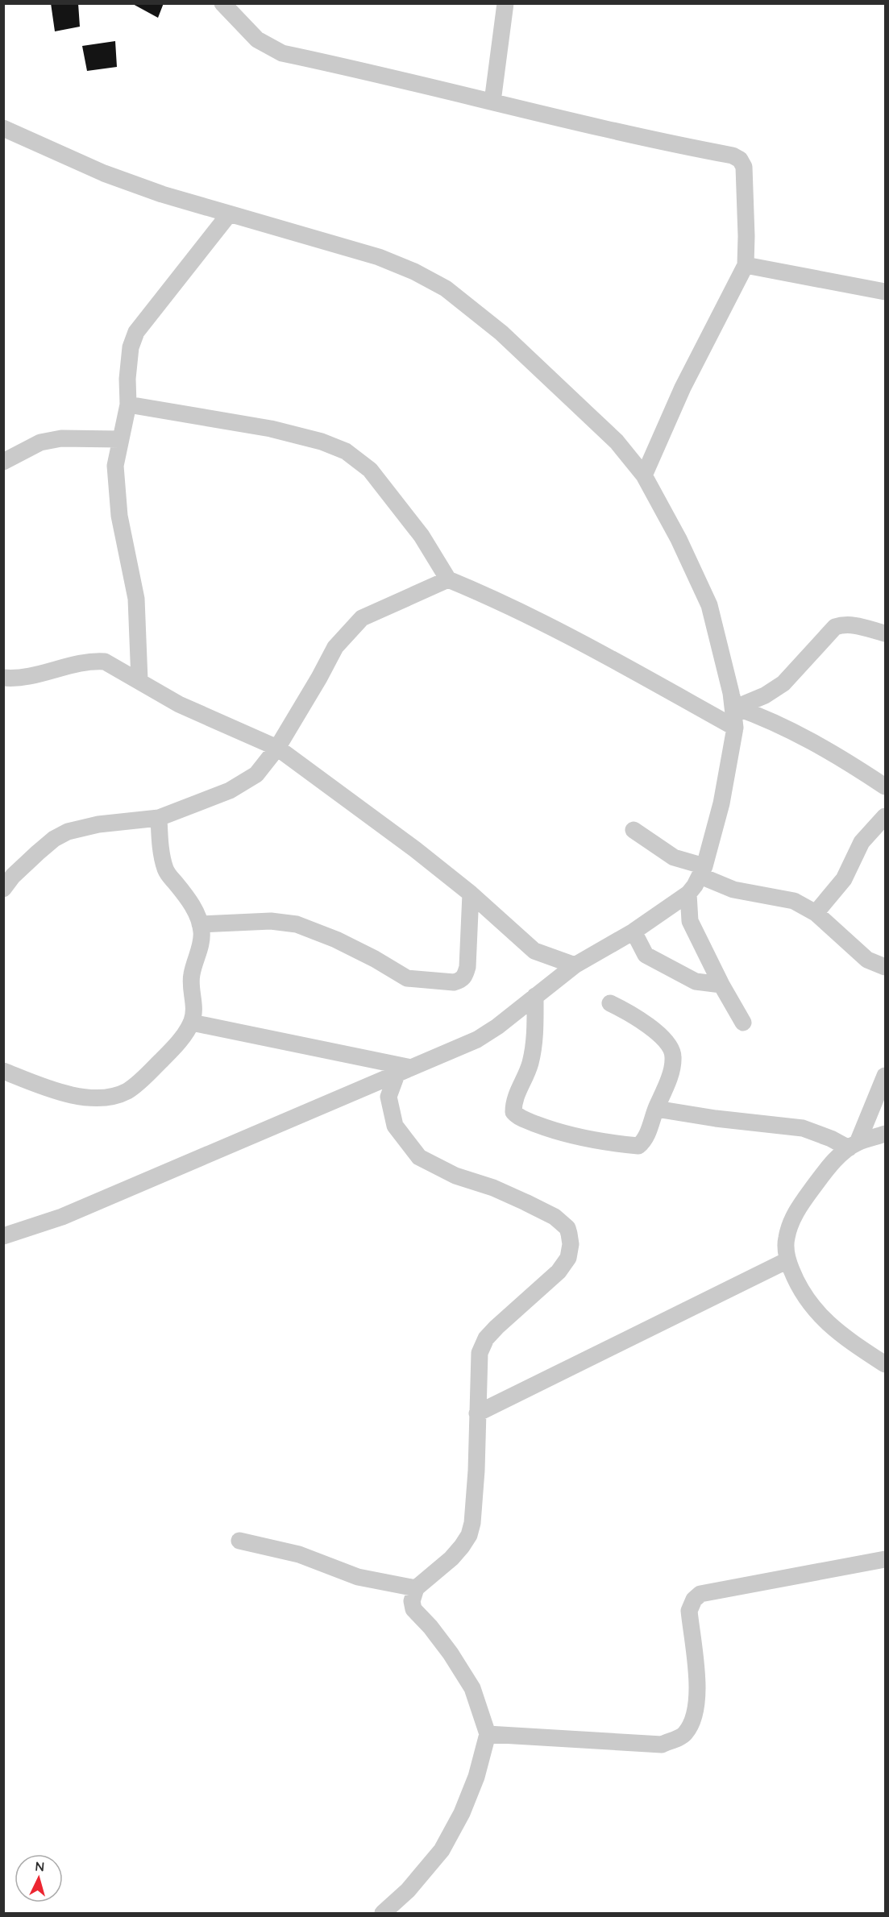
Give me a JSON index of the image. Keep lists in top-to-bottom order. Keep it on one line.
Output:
{"north":"top"}
